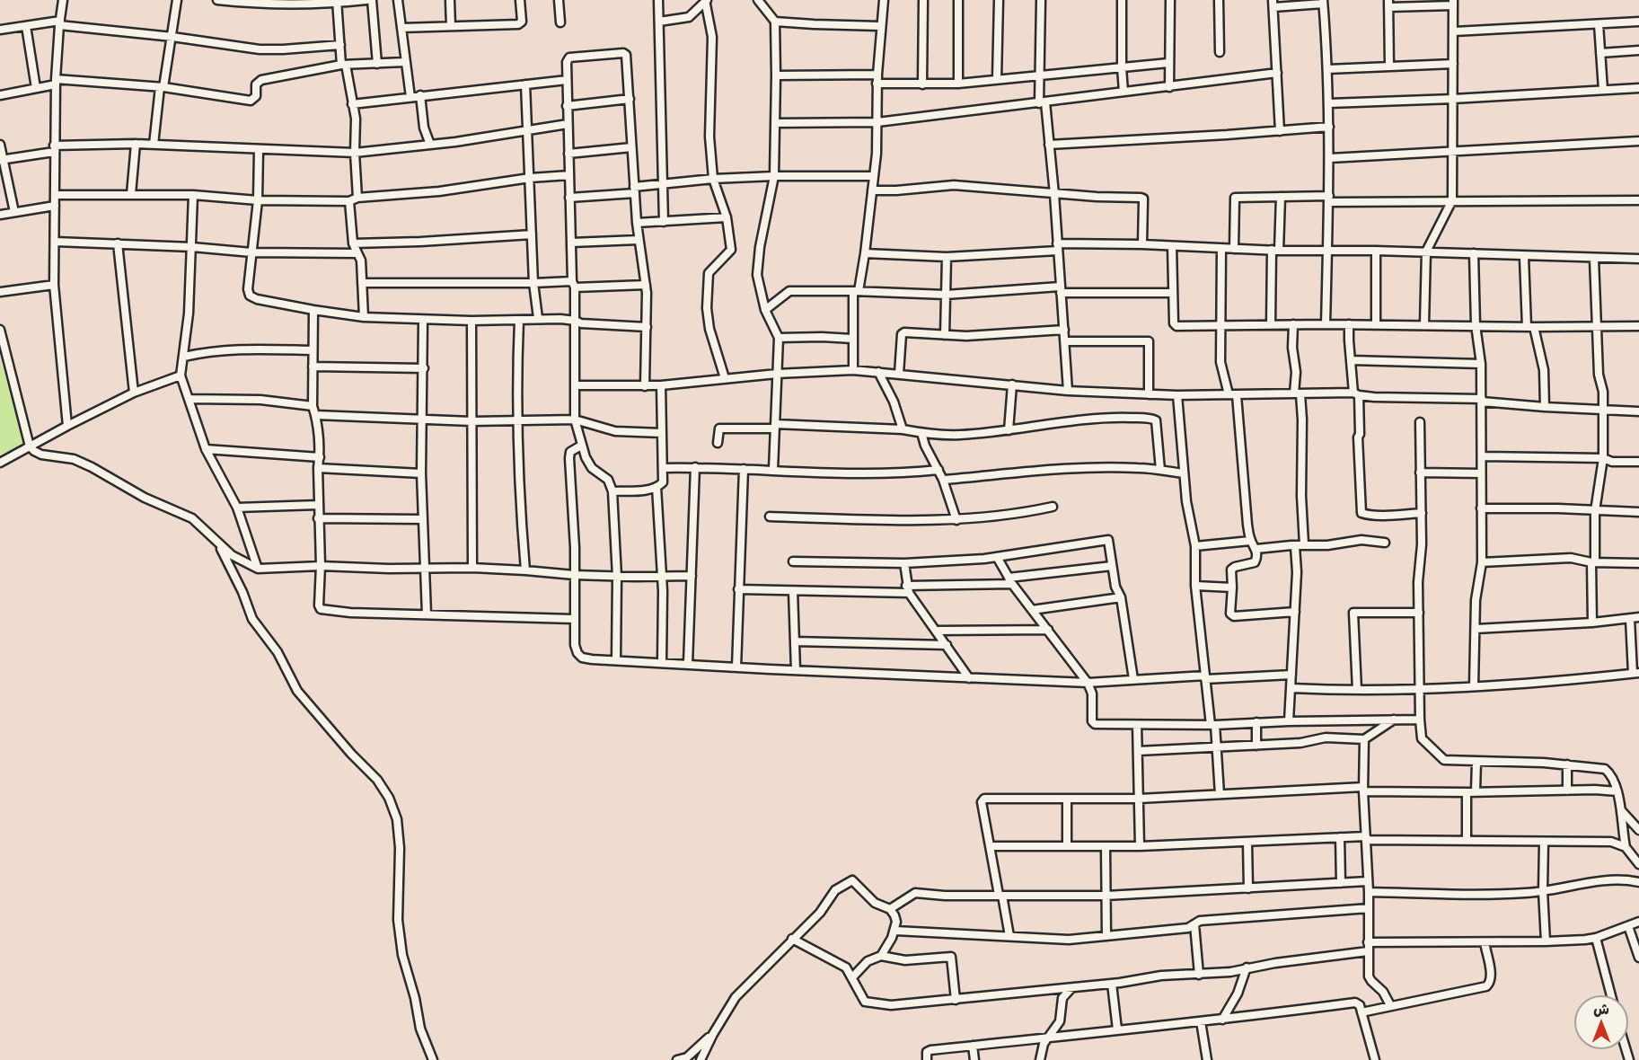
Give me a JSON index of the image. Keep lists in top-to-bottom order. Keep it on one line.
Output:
{"north":"top"}
